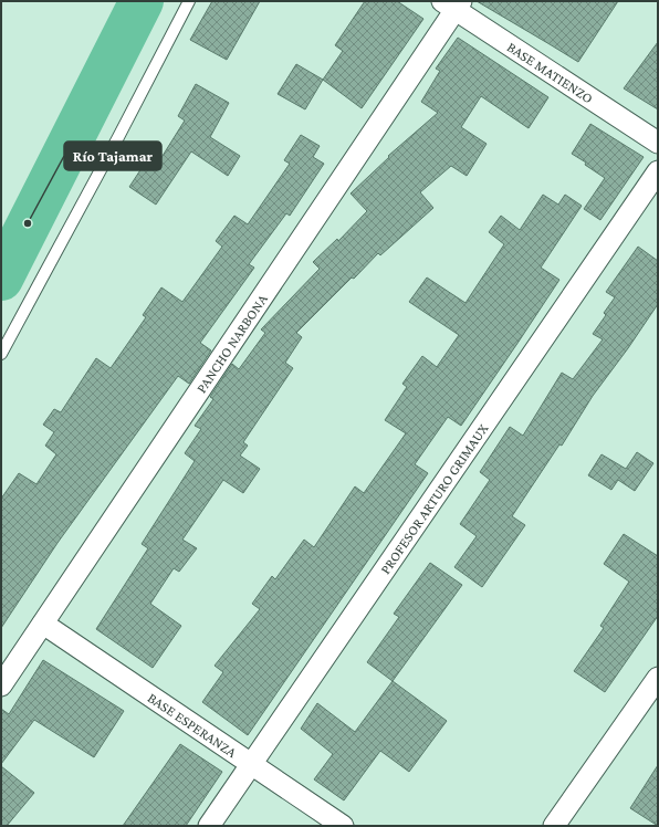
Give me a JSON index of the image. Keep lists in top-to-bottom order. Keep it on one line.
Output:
{"streets":{"street":["BASE MATIENZO","PANCHO NARBONA","PROFESOR ARTURO GRIMAUX","BASE ESPERANZA"]},"crossings":[["BASE MATIENZO","PANCHO NARBONA"],["PANCHO NARBONA","BASE ESPERANZA"],["PROFESOR ARTURO GRIMAUX","BASE ESPERANZA"]],"places":["Río Tajamar"]}
